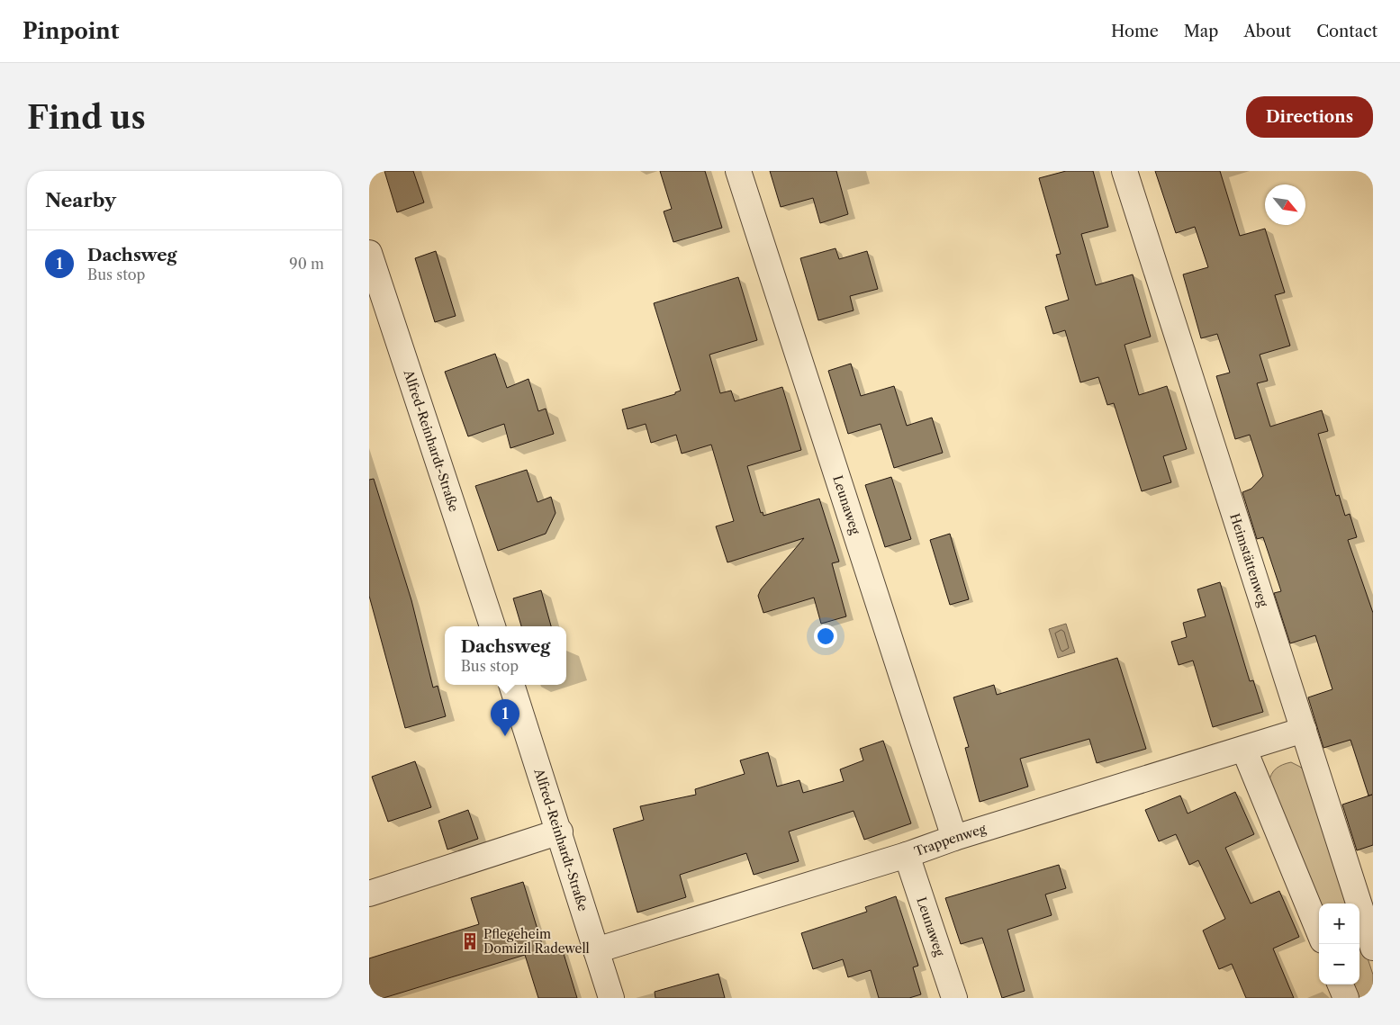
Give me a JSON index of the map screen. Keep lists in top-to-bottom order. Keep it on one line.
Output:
{"streets":{"street":["Alfred-Reinhardt-Straße","Leunaweg","Heimstättenweg","Trappenweg"]},"crossings":[["Alfred-Reinhardt-Straße","Trappenweg"],["Leunaweg","Trappenweg"],["Heimstättenweg","Trappenweg"]],"places":{"building":["Pflegeheim Domizil Radewell"]},"north":"bottom right","page":{"header":"Pinpoint","nav":["Home","Map","About","Contact"],"buttons":"Directions","title":"Find us","heading":"Nearby","list":[{"mark":"1","name":"Dachsweg","note":"Bus stop","value":"90 m"}],"popup":["Dachsweg","Bus stop"],"pins":"1","map_buttons":["+","−"]}}
